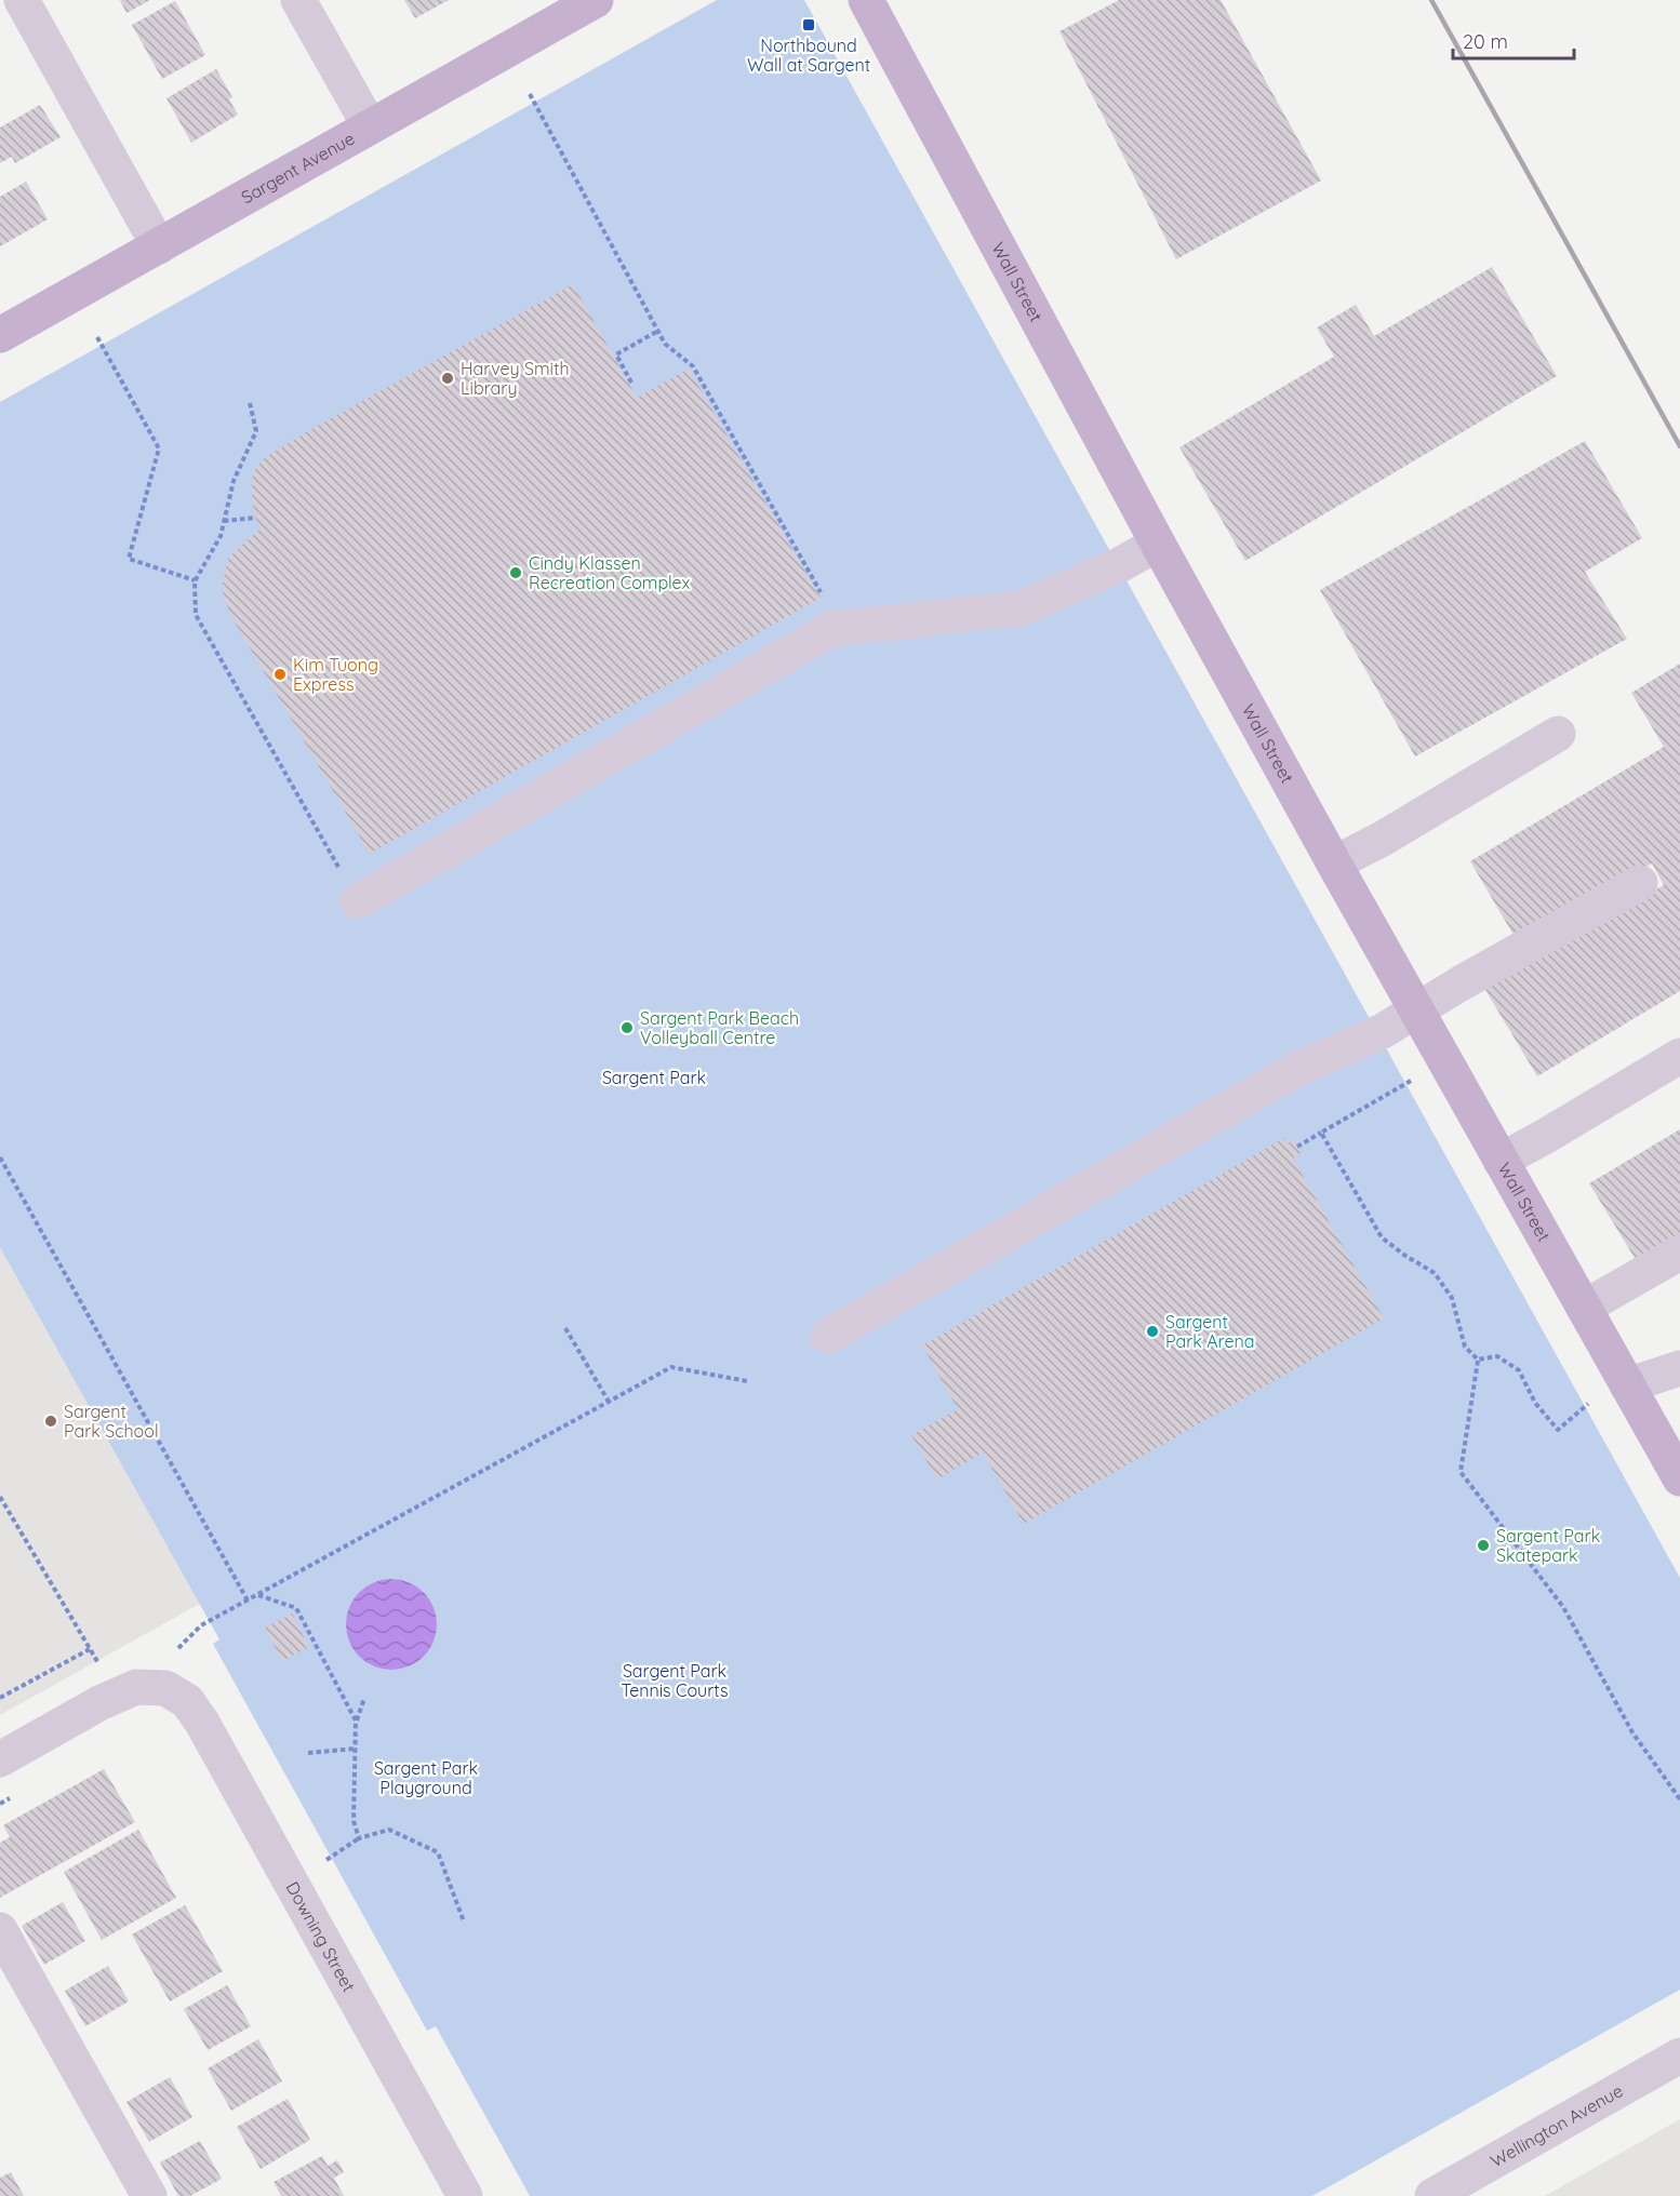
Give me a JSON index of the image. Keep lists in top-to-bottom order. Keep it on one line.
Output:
{"streets":{"main road":["Sargent Avenue","Wall Street"],"street":["Downing Street","Wellington Avenue"]},"parks":["Sargent Park","Sargent Park Tennis Courts","Sargent Park Playground"],"places":{"transit":["Northbound Wall at Sargent"],"other":["Harvey Smith Library","Cindy Klassen Recreation Complex","Kim Tuong Express","Sargent Park Beach Volleyball Centre","Sargent Park Arena","Sargent Park School","Sargent Park Skatepark"]},"scale_bar":"20 m"}
